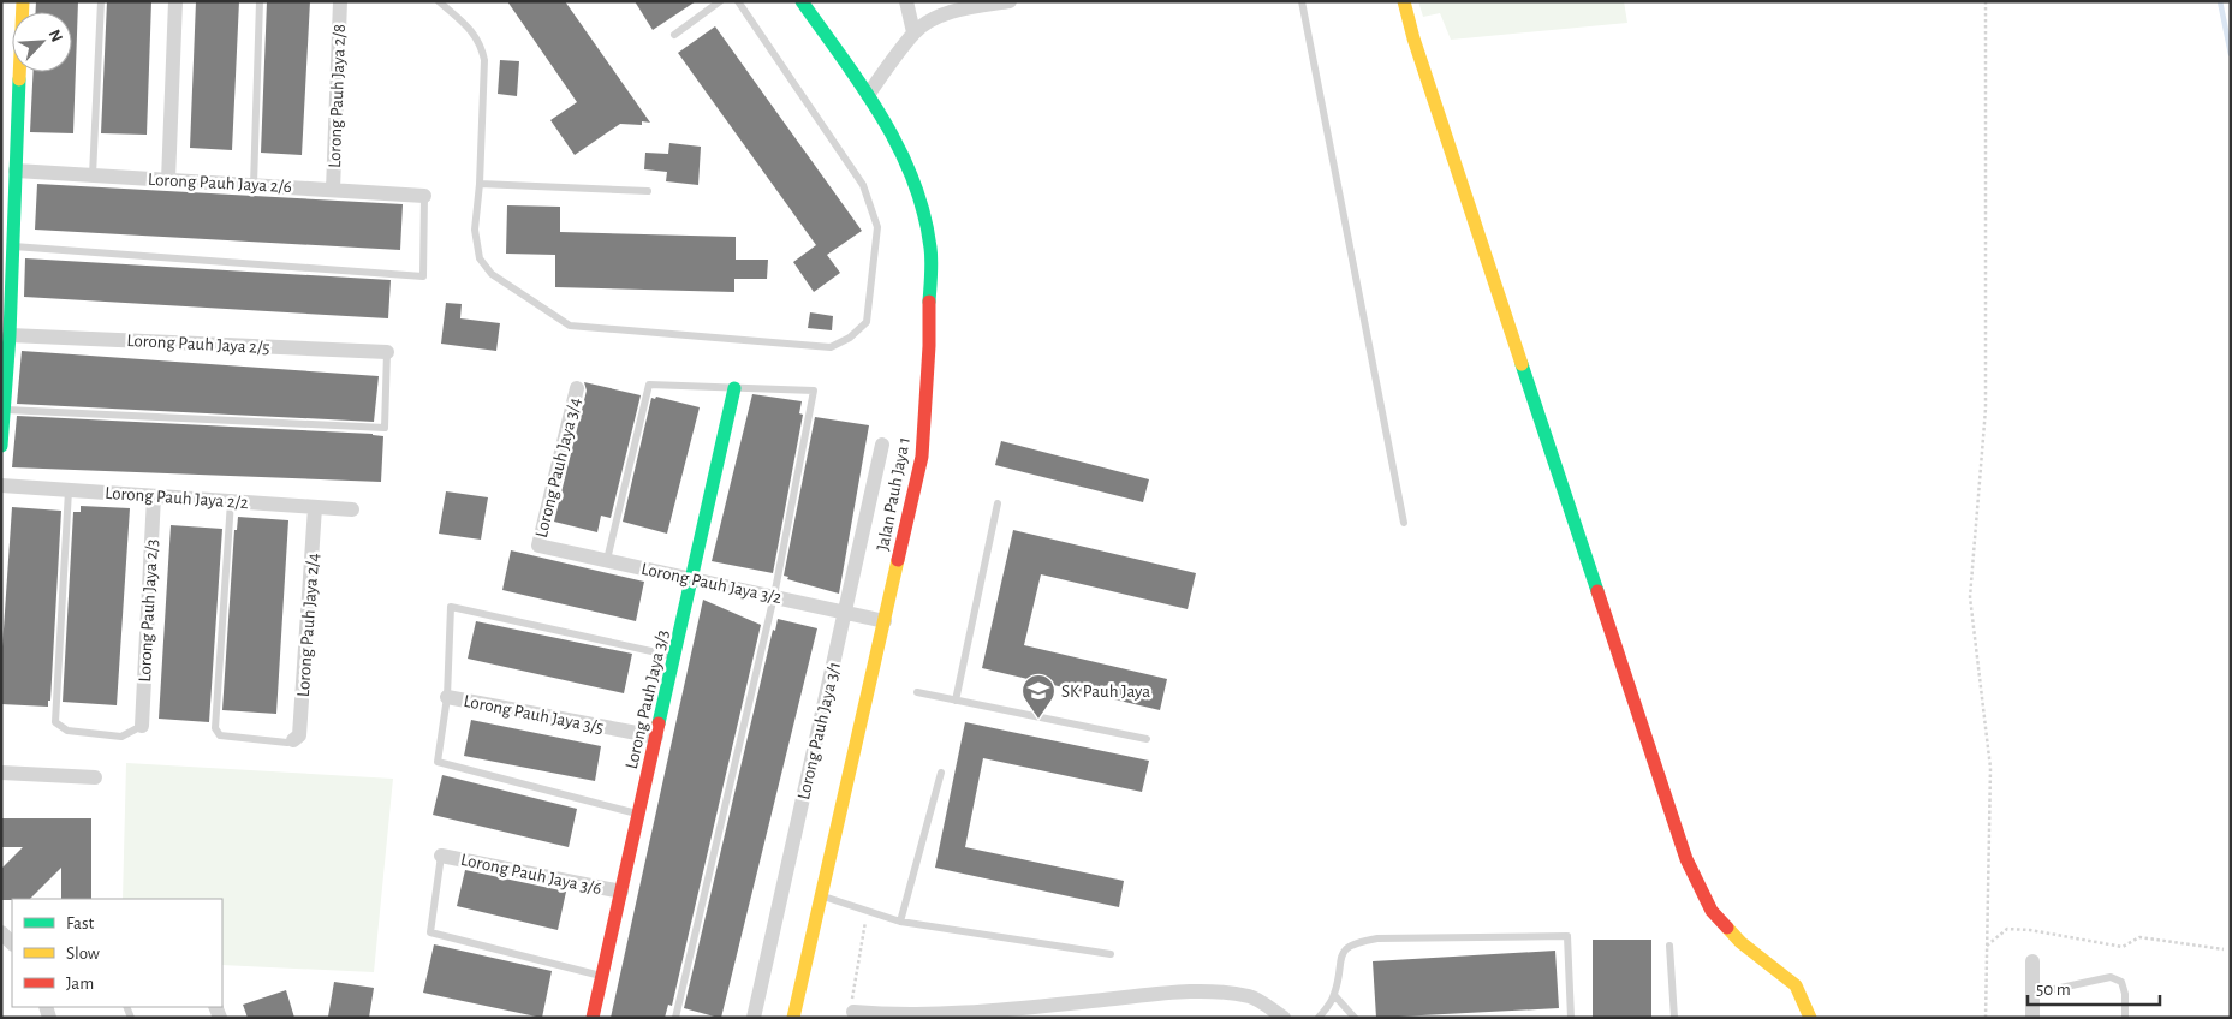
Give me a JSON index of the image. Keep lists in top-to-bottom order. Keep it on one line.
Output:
{"streets":{"street":["Lorong Pauh Jaya 2/8","Lorong Pauh Jaya 2/6","Lorong Pauh Jaya 2/5","Lorong Pauh Jaya 3/4","Jalan Pauh Jaya 1","Lorong Pauh Jaya 2/2","Lorong Pauh Jaya 3/2","Lorong Pauh Jaya 2/3","Lorong Pauh Jaya 2/4","Lorong Pauh Jaya 3/3","Lorong Pauh Jaya 3/5","Lorong Pauh Jaya 3/1","Lorong Pauh Jaya 3/6"]},"crossings":[["Lorong Pauh Jaya 2/8","Lorong Pauh Jaya 2/6"],["Lorong Pauh Jaya 3/4","Lorong Pauh Jaya 3/2"],["Jalan Pauh Jaya 1","Lorong Pauh Jaya 3/2"],["Lorong Pauh Jaya 2/2","Lorong Pauh Jaya 2/3"],["Lorong Pauh Jaya 2/2","Lorong Pauh Jaya 2/4"],["Lorong Pauh Jaya 3/2","Lorong Pauh Jaya 3/3"],["Lorong Pauh Jaya 3/2","Lorong Pauh Jaya 3/1"],["Lorong Pauh Jaya 3/3","Lorong Pauh Jaya 3/5"],["Lorong Pauh Jaya 3/3","Lorong Pauh Jaya 3/6"]],"places":{"school or university":["SK Pauh Jaya"]},"legend":["Fast","Slow","Jam"],"scale_bar":"50 m","north":"top right"}
